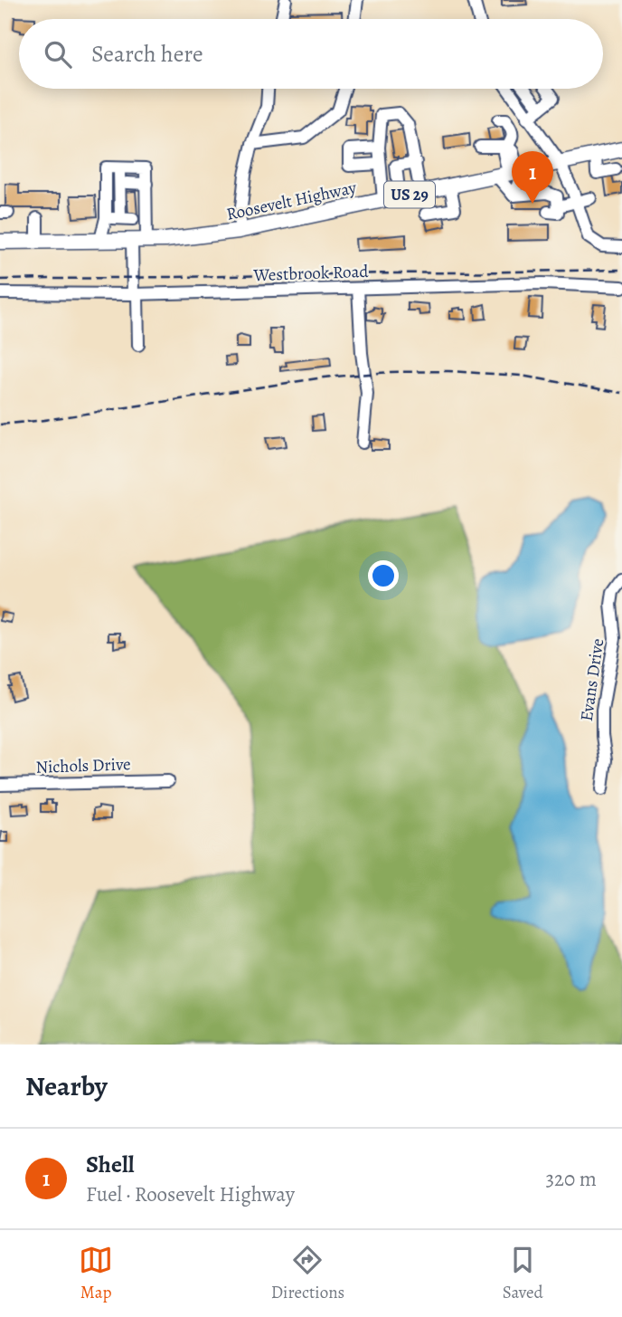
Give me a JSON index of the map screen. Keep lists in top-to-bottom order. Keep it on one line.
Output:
{"streets":{"main road":["US 29","Roosevelt Highway"],"street":["Westbrook Road","Evans Drive","Nichols Drive"]},"page":{"search":"Search here","pins":"1","heading":"Nearby","list":[{"mark":"1","name":"Shell","note":"Fuel · Roosevelt Highway","value":"320 m"}],"nav":["Map","Directions","Saved"]}}
